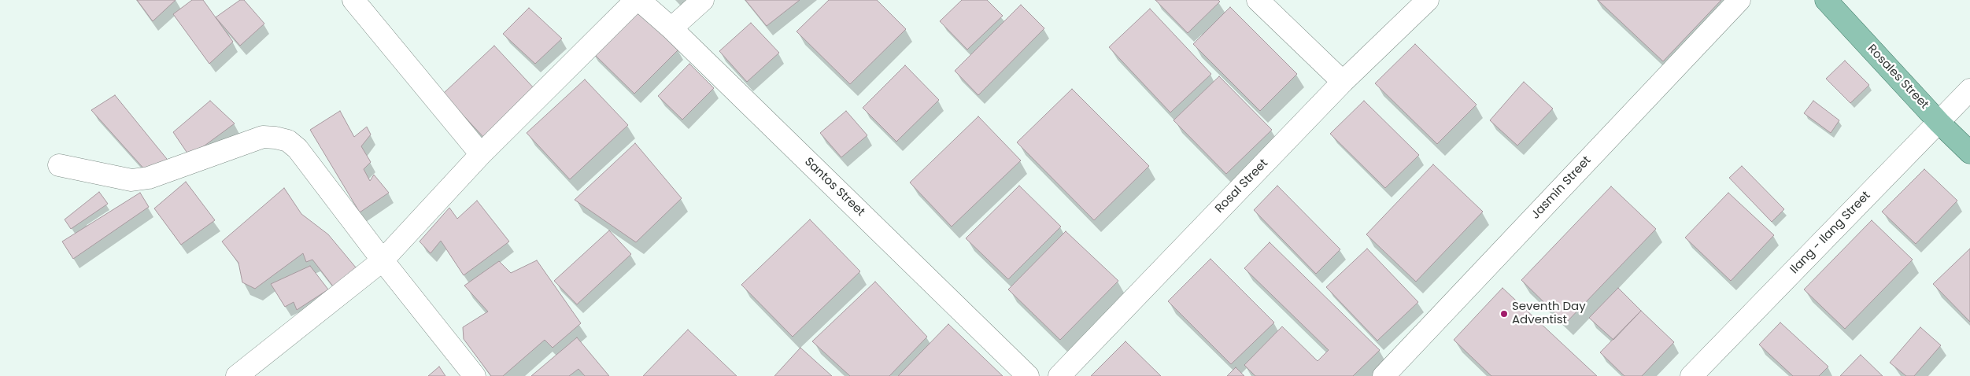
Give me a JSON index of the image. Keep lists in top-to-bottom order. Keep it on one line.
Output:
{"streets":{"main road":["Rosales Street"],"street":["Rosal Street","Santos Street","Jasmin Street","Ilang - Ilang Street"]},"crossings":[["Rosales Street","Ilang - Ilang Street"]],"places":["Seventh Day Adventist"]}
